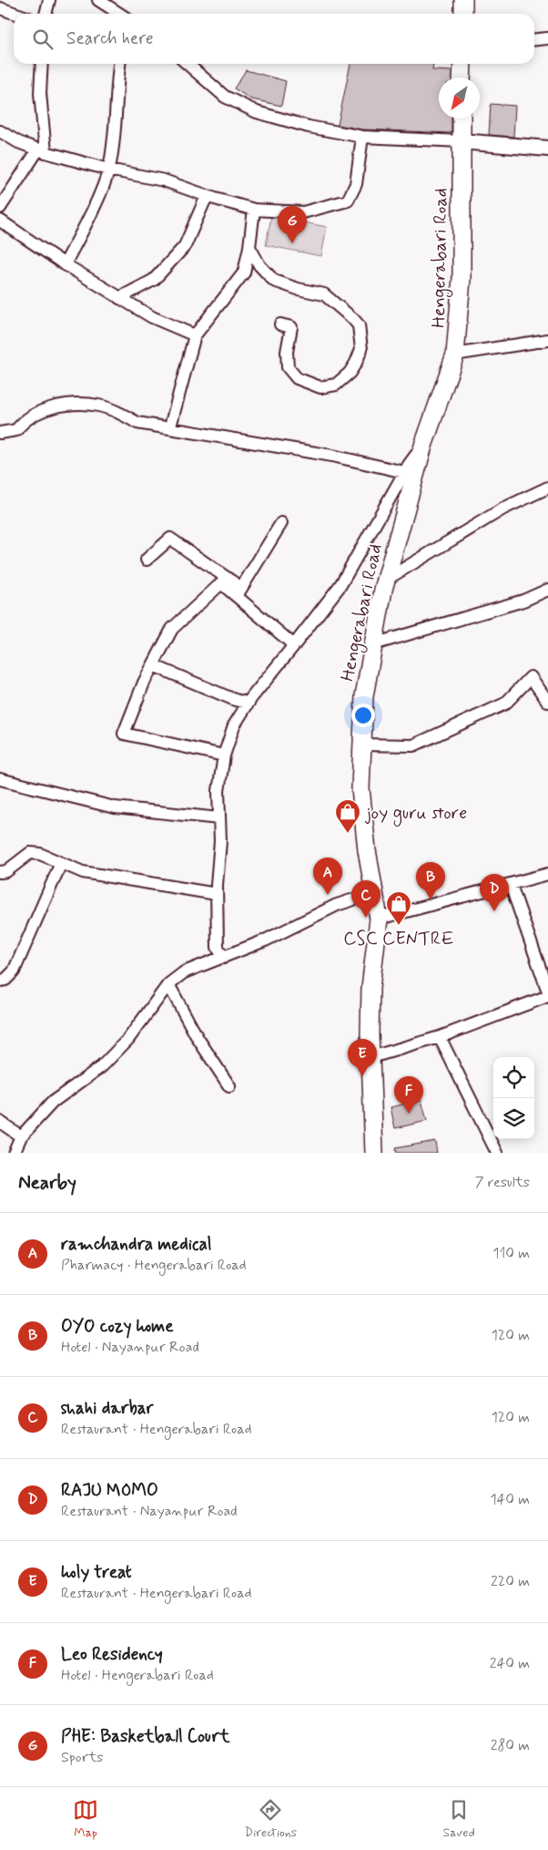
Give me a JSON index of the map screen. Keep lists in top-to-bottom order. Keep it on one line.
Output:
{"streets":{"main road":["Hengerabari Road"]},"places":{"shop":["joy guru store","CSC CENTRE"]},"north":"bottom left","page":{"search":"Search here","pins":["G","A","B","D","C","E","F"],"heading":["Nearby","7 results"],"list":[{"mark":"A","name":"ramchandra medical","note":"Pharmacy · Hengerabari Road","value":"110 m"},{"mark":"B","name":"OYO cozy home","note":"Hotel · Nayanpur Road","value":"120 m"},{"mark":"C","name":"shahi darbar","note":"Restaurant · Hengerabari Road","value":"120 m"},{"mark":"D","name":"RAJU MOMO","note":"Restaurant · Nayanpur Road","value":"140 m"},{"mark":"E","name":"holy treat","note":"Restaurant · Hengerabari Road","value":"220 m"},{"mark":"F","name":"Leo Residency","note":"Hotel · Hengerabari Road","value":"240 m"},{"mark":"G","name":"PHE: Basketball Court","note":"Sports","value":"280 m"}],"nav":["Map","Directions","Saved"]}}
